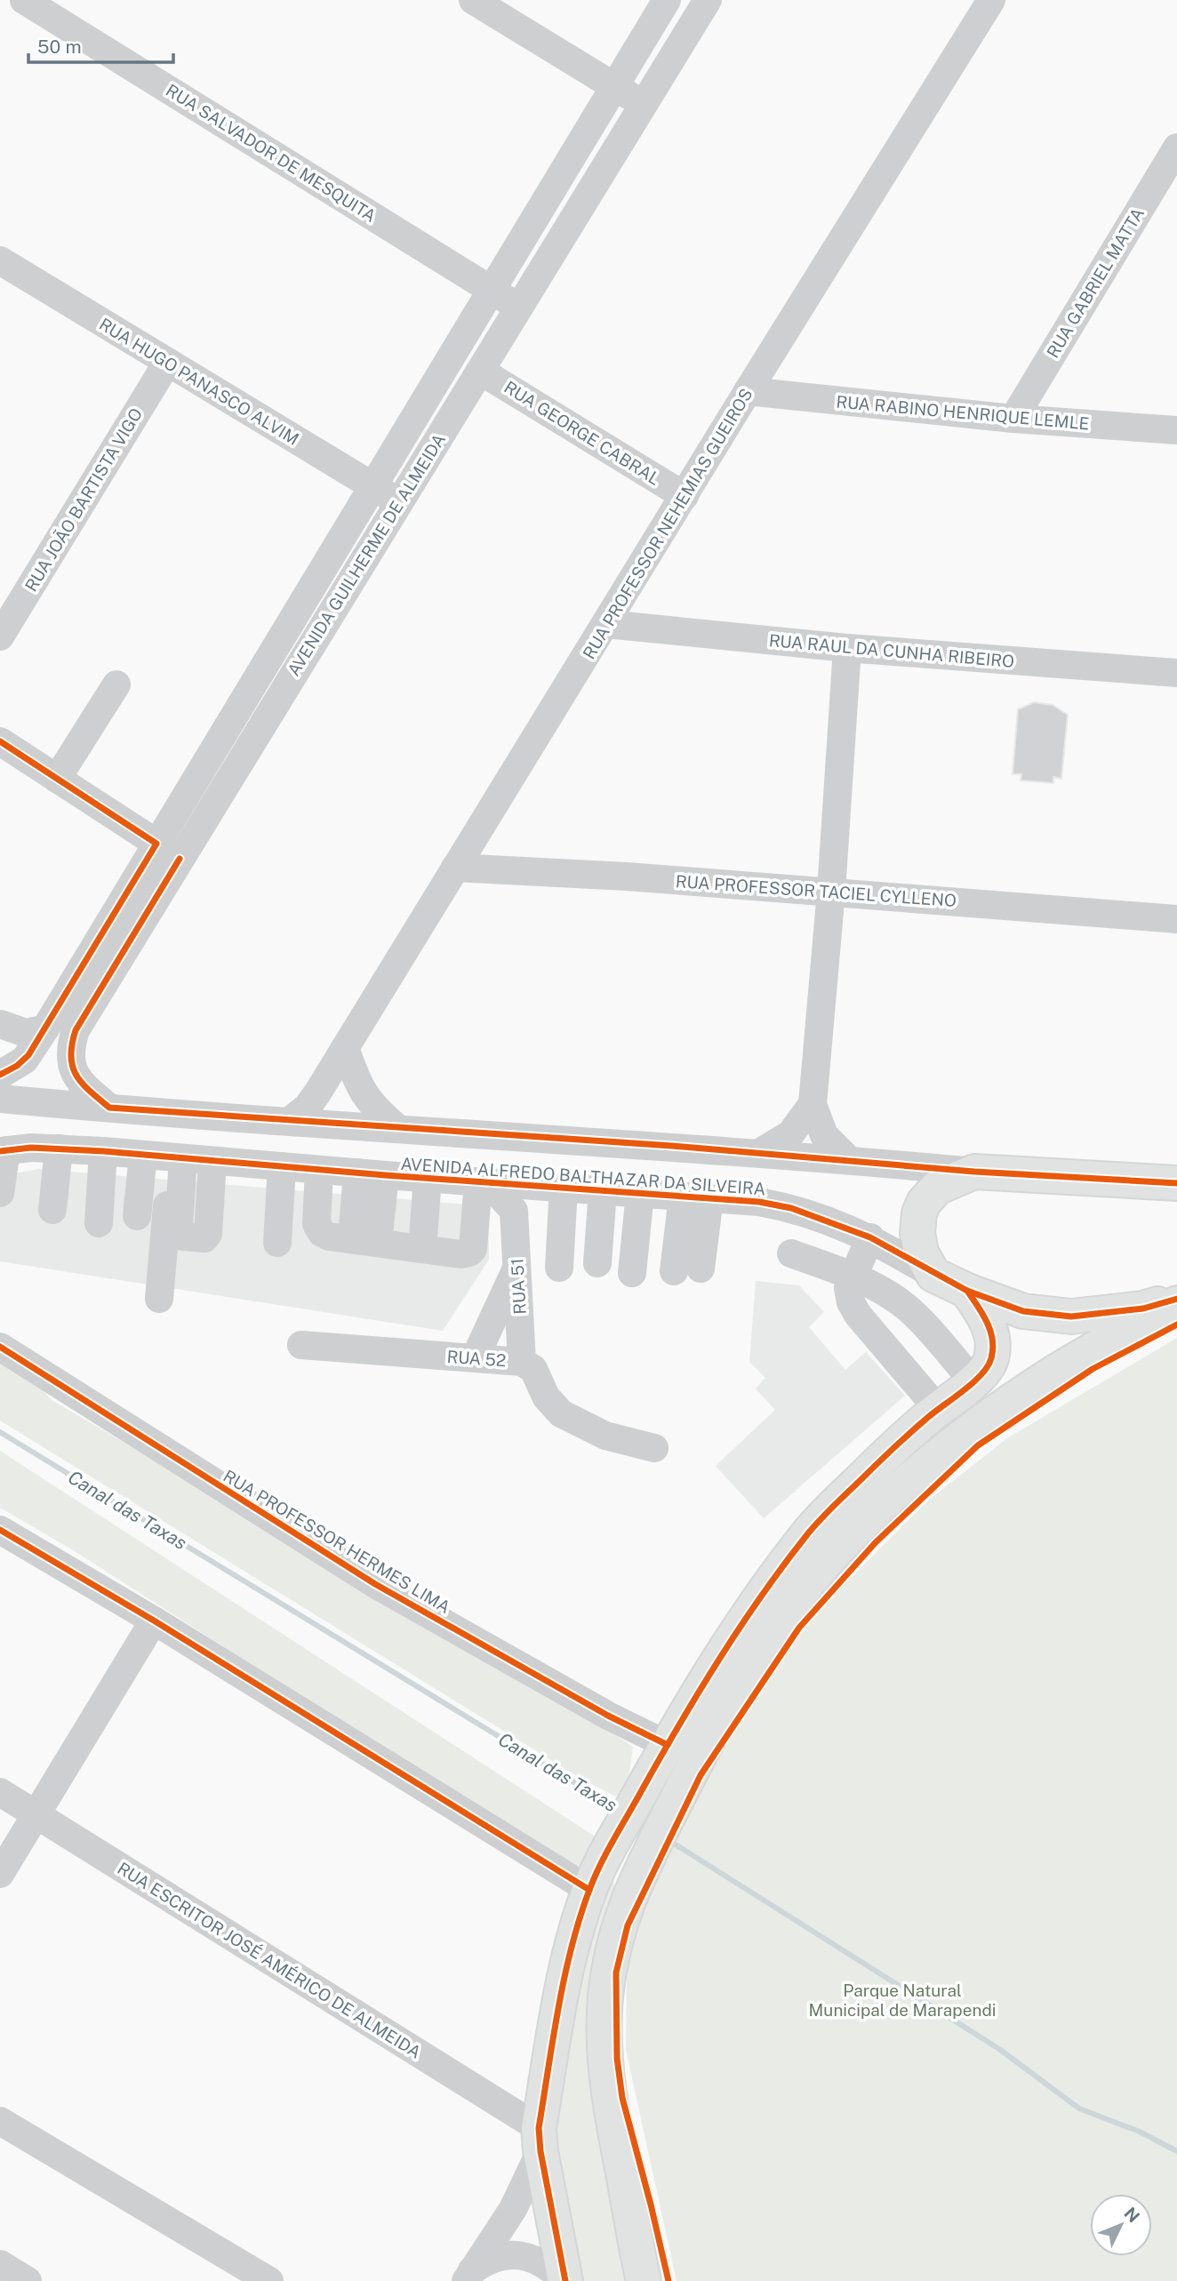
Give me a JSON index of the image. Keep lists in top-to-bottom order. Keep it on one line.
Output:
{"streets":{"main road":["AVENIDA ALFREDO BALTHAZAR DA SILVEIRA"],"street":["RUA SALVADOR DE MESQUITA","RUA GABRIEL MATTA","RUA HUGO PANASCO ALVIM","RUA RABINO HENRIQUE LEMLE","RUA GEORGE CABRAL","RUA JOÃO BARTISTA VIGO","RUA PROFESSOR NEHEMIAS GUEIROS","AVENIDA GUILHERME DE ALMEIDA","RUA RAUL DA CUNHA RIBEIRO","RUA PROFESSOR TACIEL CYLLENO","RUA 51","RUA 52","RUA PROFESSOR HERMES LIMA","RUA ESCRITOR JOSÉ AMÉRICO DE ALMEIDA"]},"crossings":[["RUA SALVADOR DE MESQUITA","AVENIDA GUILHERME DE ALMEIDA"],["RUA GABRIEL MATTA","RUA RABINO HENRIQUE LEMLE"],["RUA HUGO PANASCO ALVIM","RUA JOÃO BARTISTA VIGO"],["RUA HUGO PANASCO ALVIM","AVENIDA GUILHERME DE ALMEIDA"],["RUA RABINO HENRIQUE LEMLE","RUA PROFESSOR NEHEMIAS GUEIROS"],["RUA GEORGE CABRAL","RUA PROFESSOR NEHEMIAS GUEIROS"],["RUA GEORGE CABRAL","AVENIDA GUILHERME DE ALMEIDA"],["RUA PROFESSOR NEHEMIAS GUEIROS","RUA RAUL DA CUNHA RIBEIRO"],["RUA PROFESSOR NEHEMIAS GUEIROS","RUA PROFESSOR TACIEL CYLLENO"],["RUA PROFESSOR NEHEMIAS GUEIROS","AVENIDA ALFREDO BALTHAZAR DA SILVEIRA"],["AVENIDA GUILHERME DE ALMEIDA","AVENIDA ALFREDO BALTHAZAR DA SILVEIRA"],["RUA 51","RUA 52"]],"water":["Canal das Taxas"],"parks":["Parque Natural Municipal de Marapendi"],"scale_bar":"50 m","north":"top right"}
